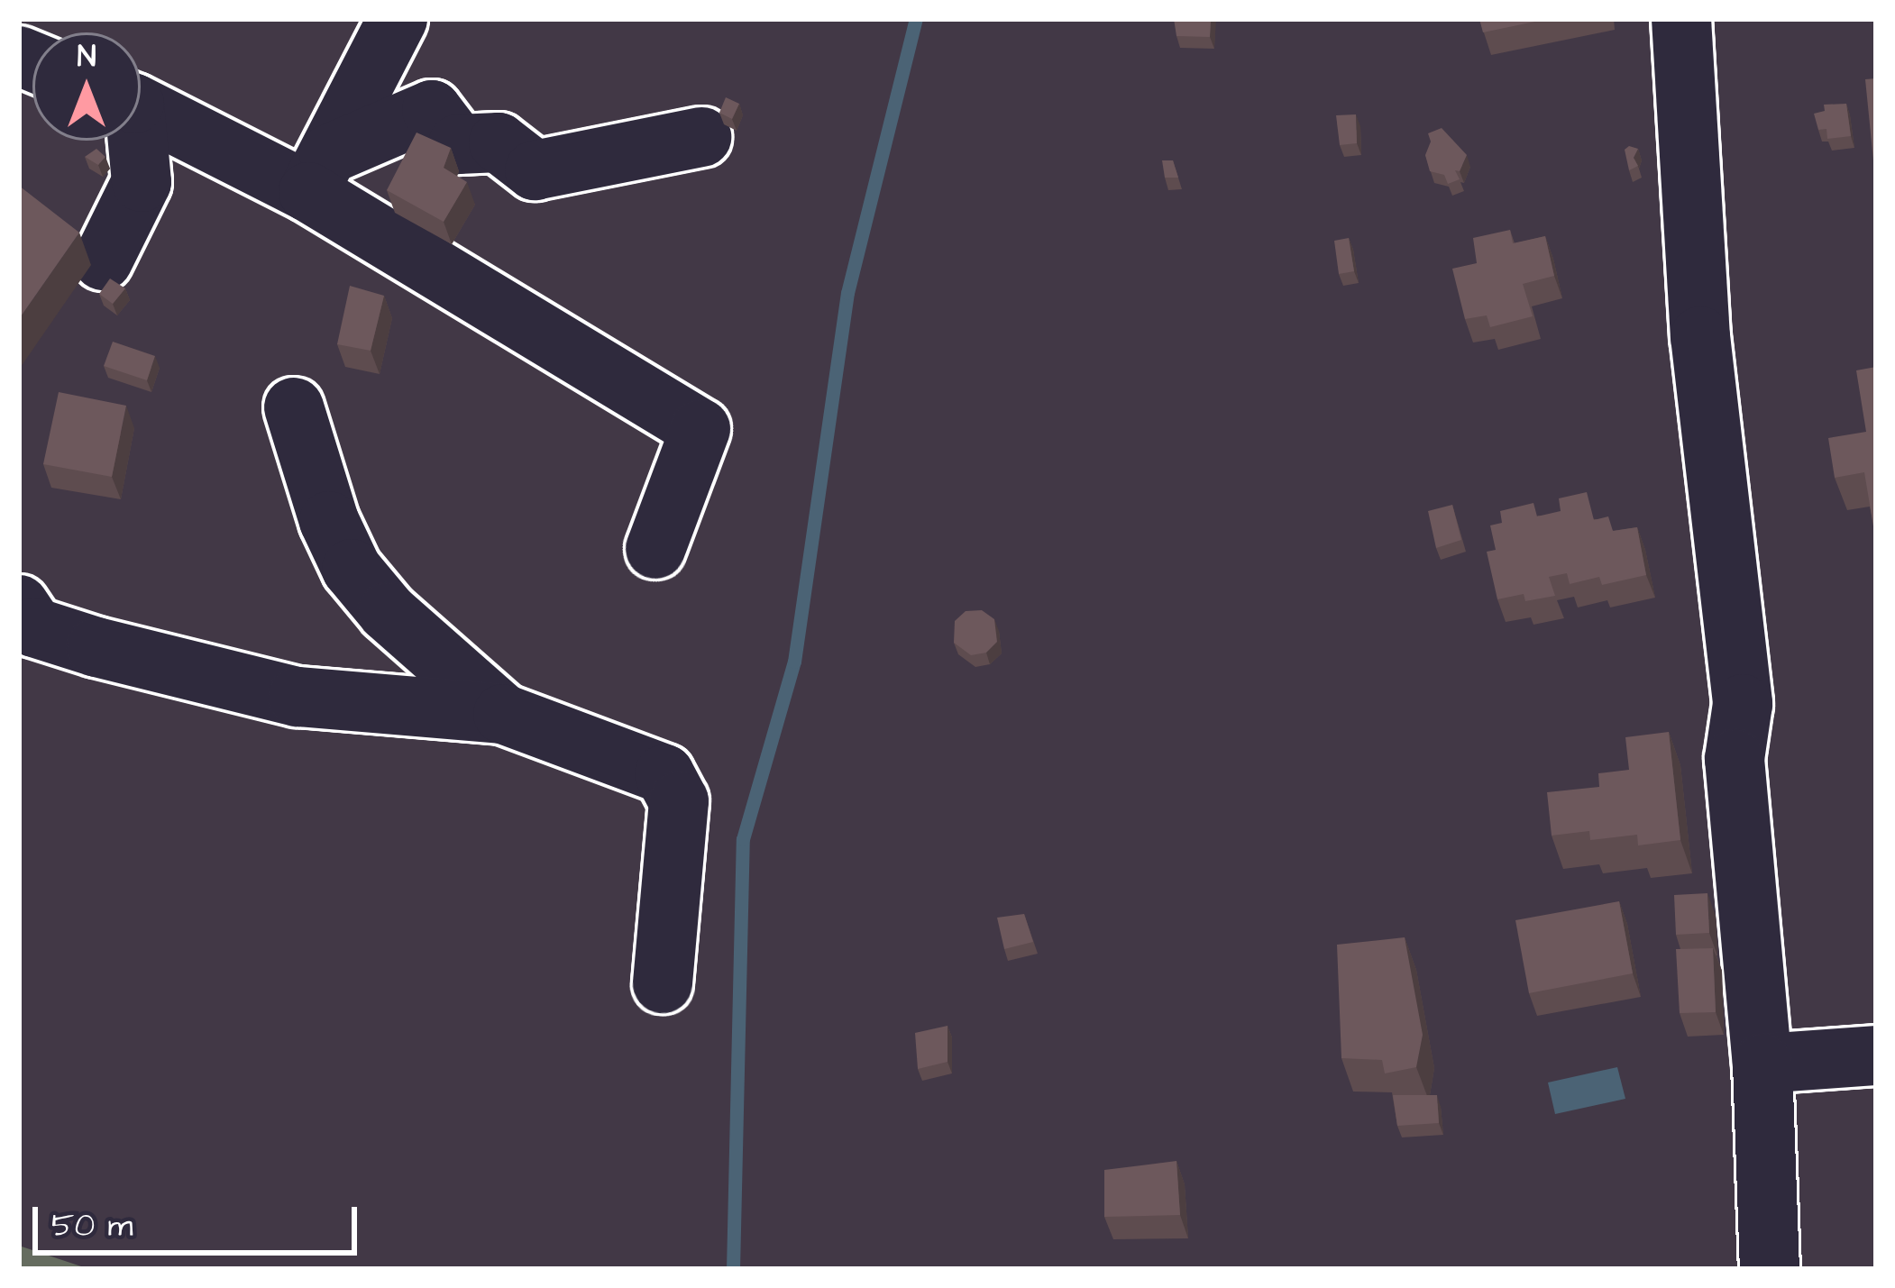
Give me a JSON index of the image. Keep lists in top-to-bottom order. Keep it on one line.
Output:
{"scale_bar":"50 m","north":"top"}
